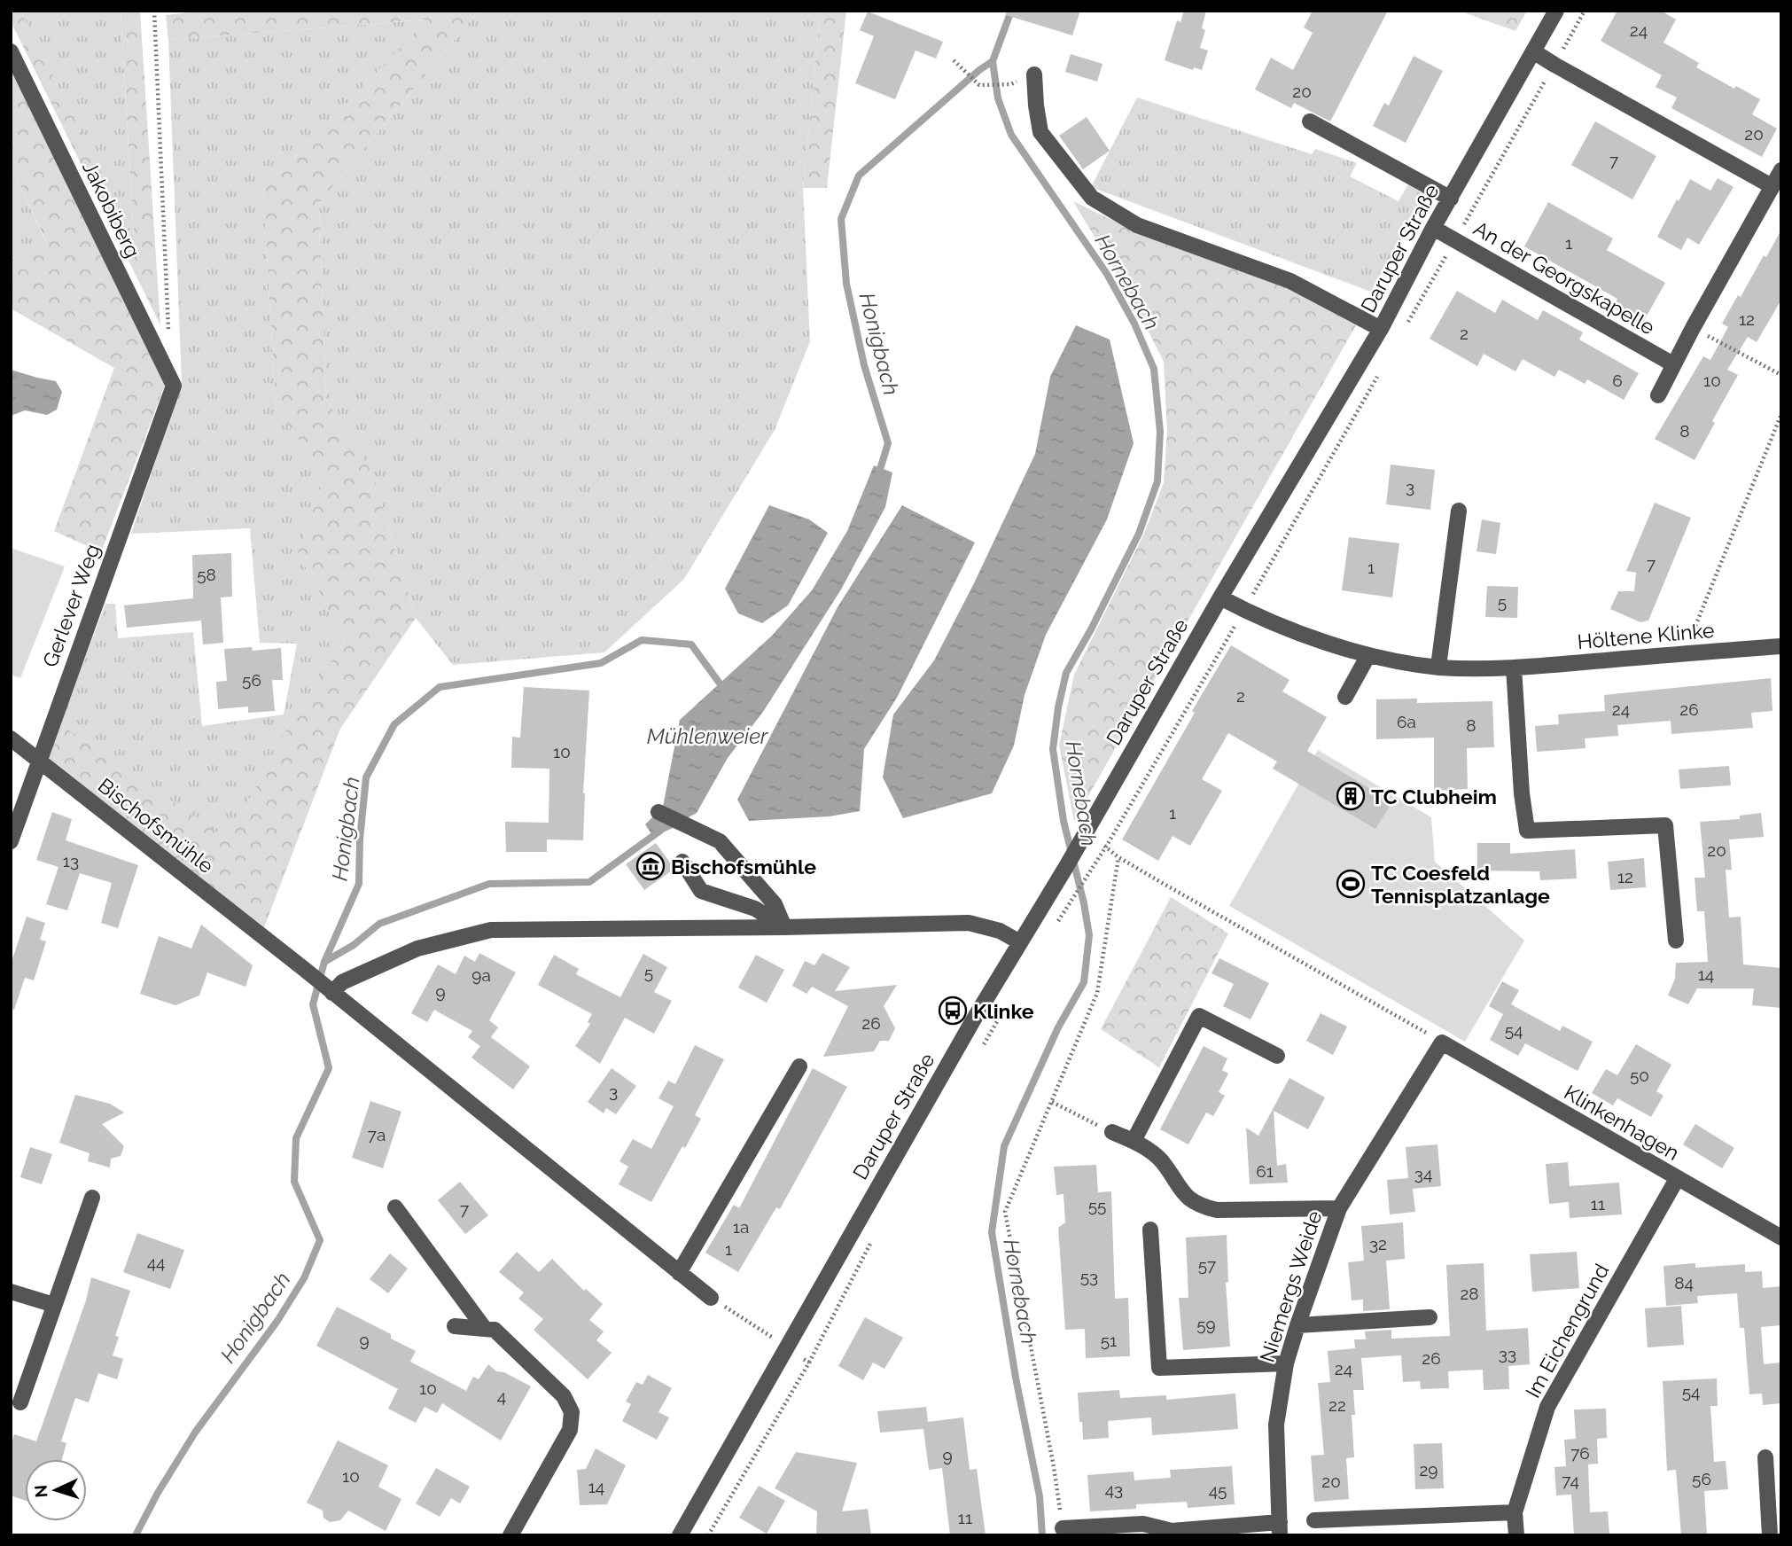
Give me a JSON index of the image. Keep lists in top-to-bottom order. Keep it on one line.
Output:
{"streets":{"street":["Jakobiberg","Daruper Straße","An der Georgskapelle","Gerlever Weg","Höltene Klinke","Bischofsmühle","Klinkenhagen","Niemergs Weide","Im Eichengrund"]},"crossings":[["Jakobiberg","Gerlever Weg"],["Daruper Straße","An der Georgskapelle"],["Daruper Straße","Höltene Klinke"],["Gerlever Weg","Bischofsmühle"],["Klinkenhagen","Niemergs Weide"],["Klinkenhagen","Im Eichengrund"]],"water":["Hornebach","Honigbach","Mühlenweier"],"places":{"building":["TC Clubheim"],"museum":["Bischofsmühle"],"sports":["TC Coesfeld Tennisplatzanlage"],"bus stop":["Klinke"]},"house_numbers":["24","20","20","7","1","12","2","6","10","8","3","7","1","58","5","56","2","24","26","6a","8","10","1","20","13","12","5","14","9a","9","26","54","50","3","7a","61","34","11","55","7","1a","32","1","44","57","53","84","28","59","9","51","33","26","24","10","54","4","22","76","9","29","10","56","74","20","14","43","45","11"],"north":"left"}
